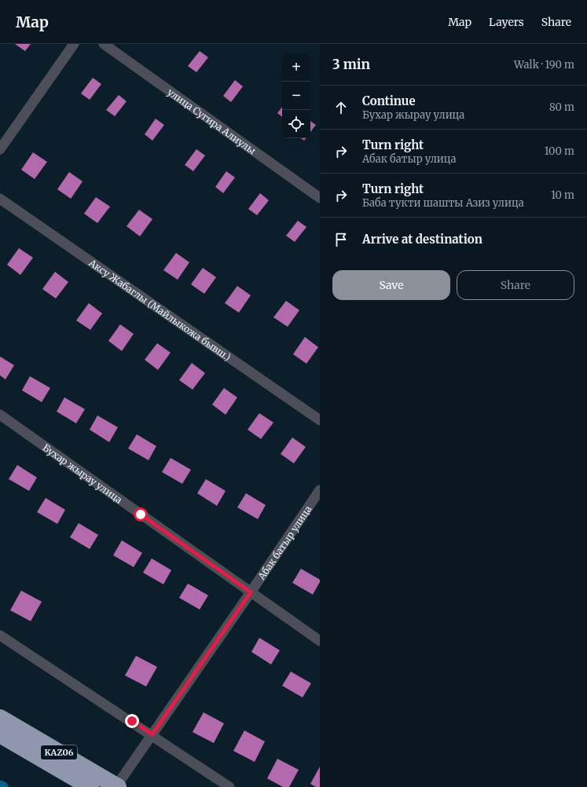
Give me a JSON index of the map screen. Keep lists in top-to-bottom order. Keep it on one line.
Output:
{"streets":{"highway":["KАZ06"],"street":["улица Сугира Алиулы","Аксу Жабаглы (Майлыкожа бывш.)","Бухар жырау улица","Абак батыр улица"]},"crossings":[["Бухар жырау улица","Абак батыр улица"],["Абак батыр улица","KАZ06"]],"page":{"header":"Map","nav":["Map","Layers","Share"],"heading":["3 min","Walk · 190 m"],"map_buttons":["+","−"],"list":[["Continue","Бухар жырау улица","80 m"],["Turn right","Абак батыр улица","100 m"],["Turn right","Баба тукти шашты Азиз улица","10 m"],"Arrive at destination"],"buttons":["Save","Share"]}}
